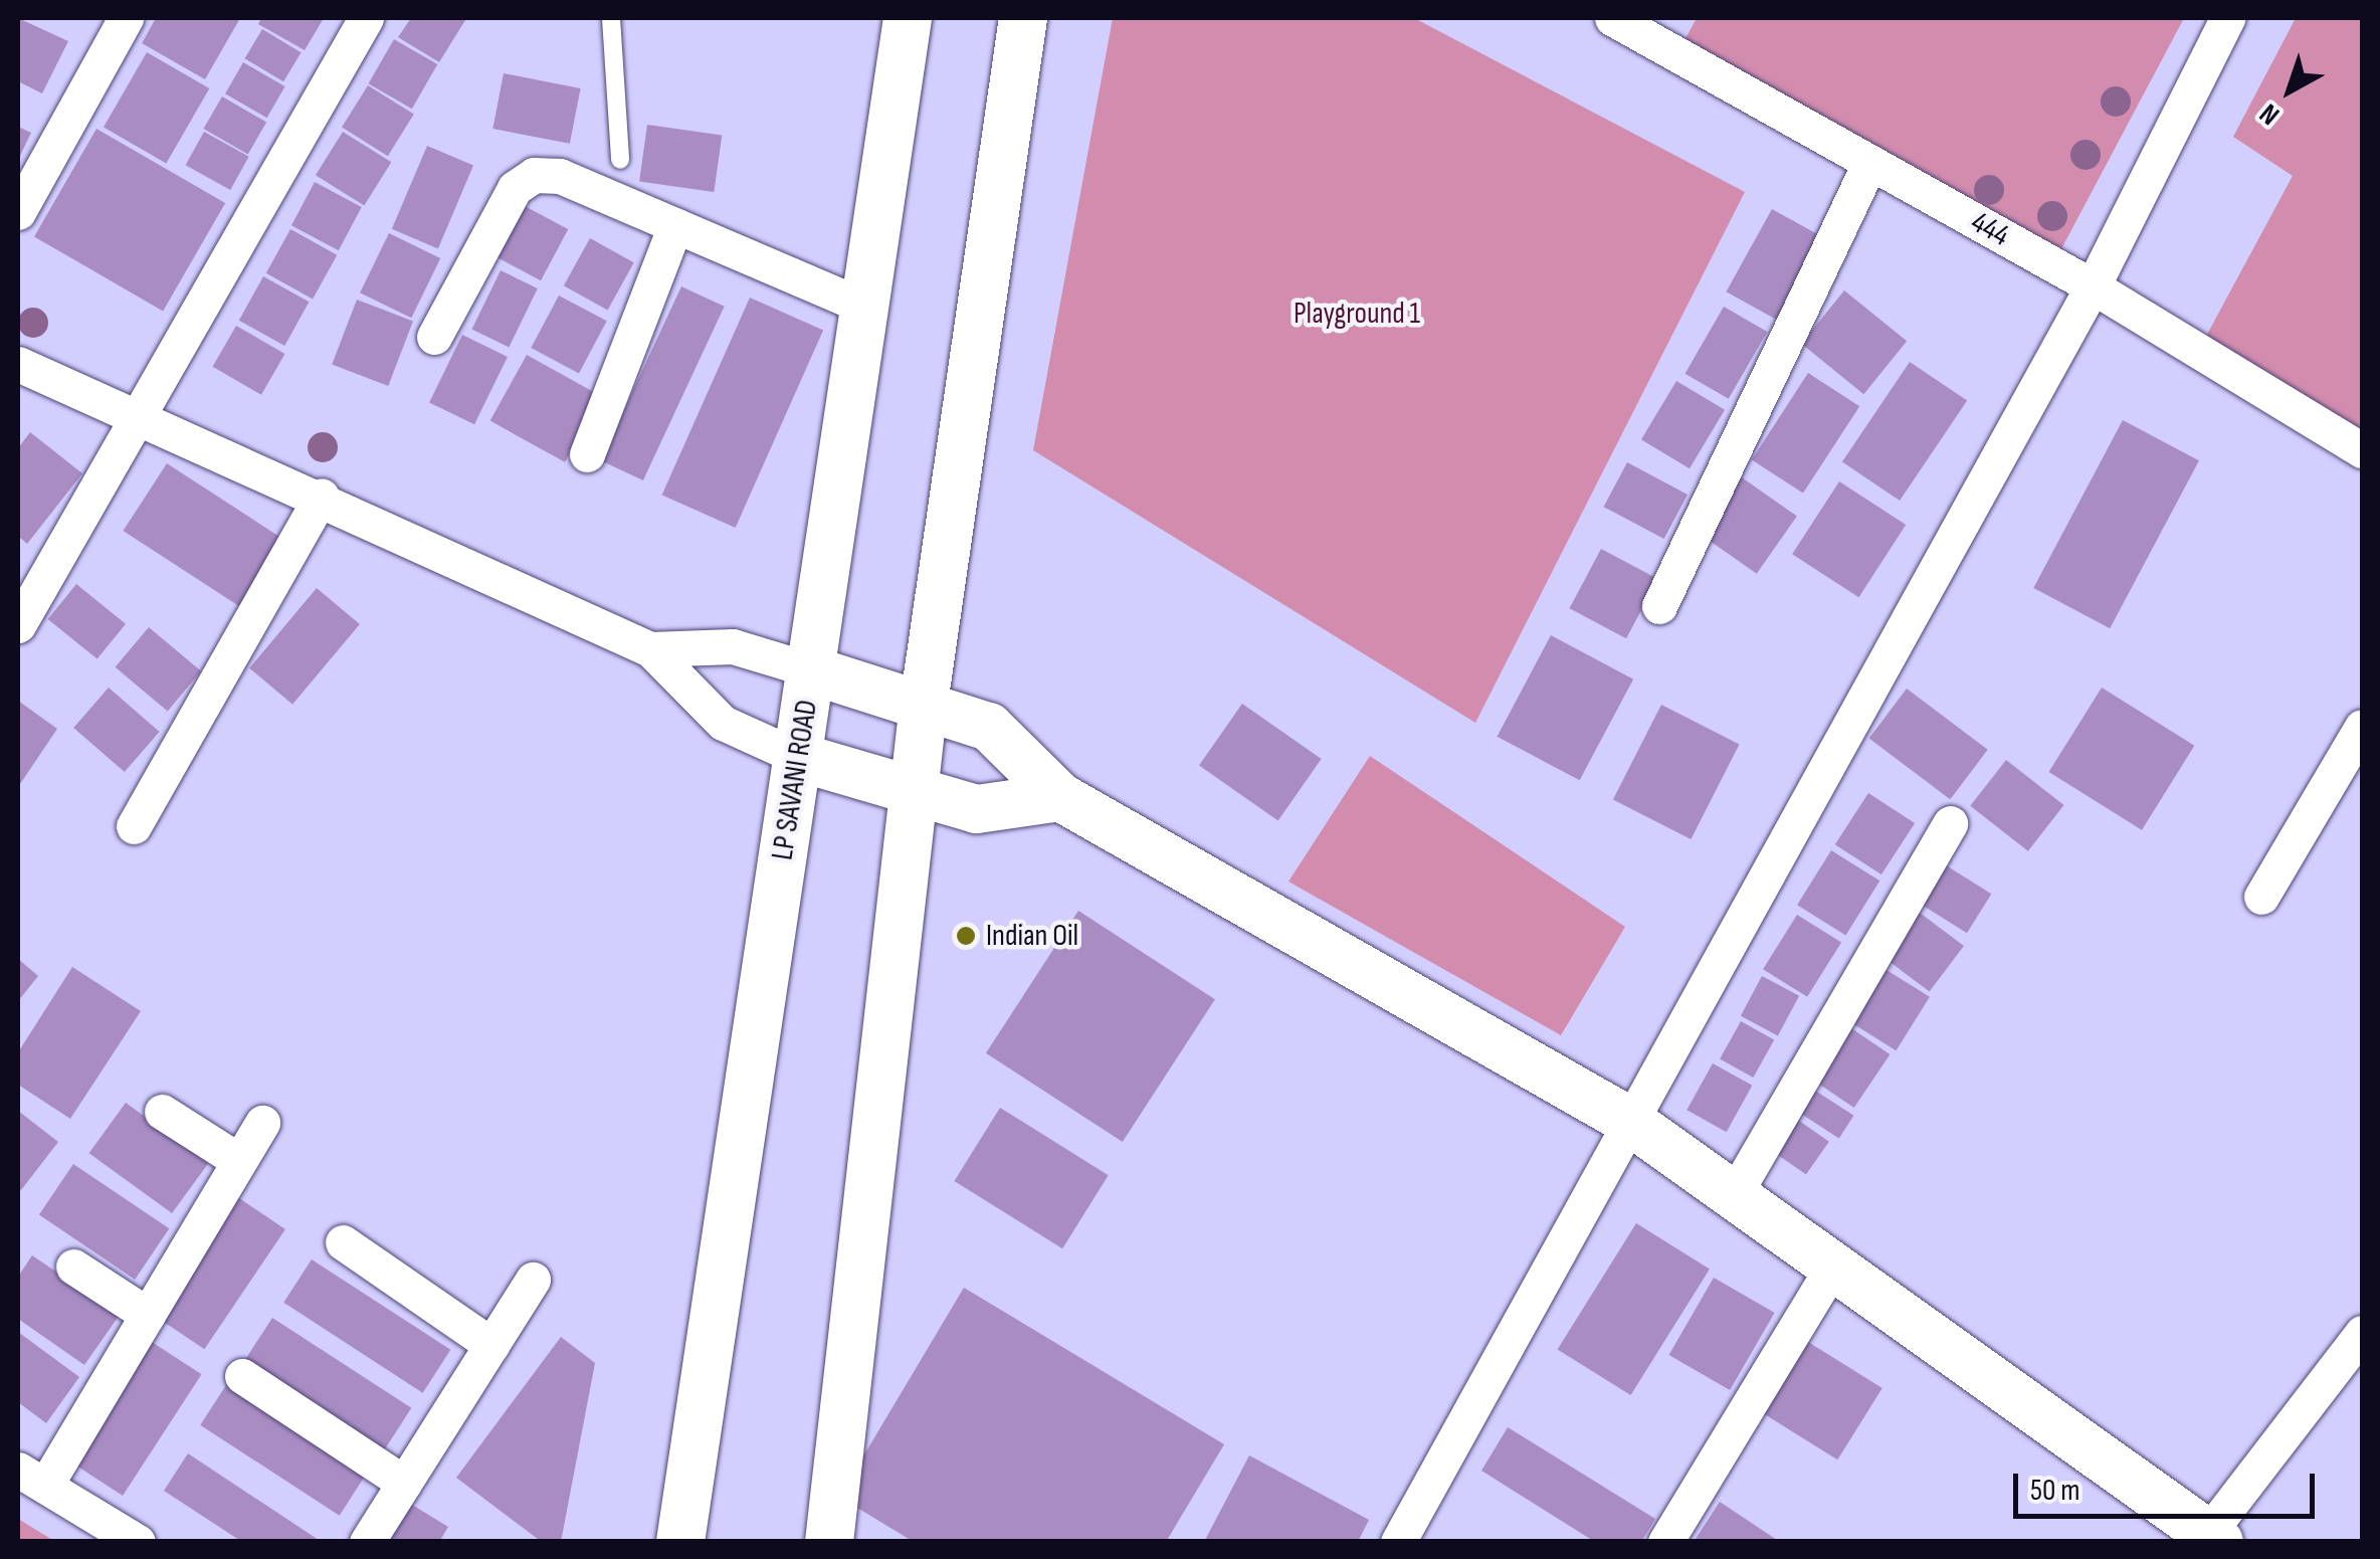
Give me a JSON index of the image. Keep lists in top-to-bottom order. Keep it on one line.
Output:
{"streets":{"main road":["LP SAVANI ROAD"],"street":["444"]},"parks":["Playground 1"],"places":["Indian Oil"],"scale_bar":"50 m","north":"bottom left"}
